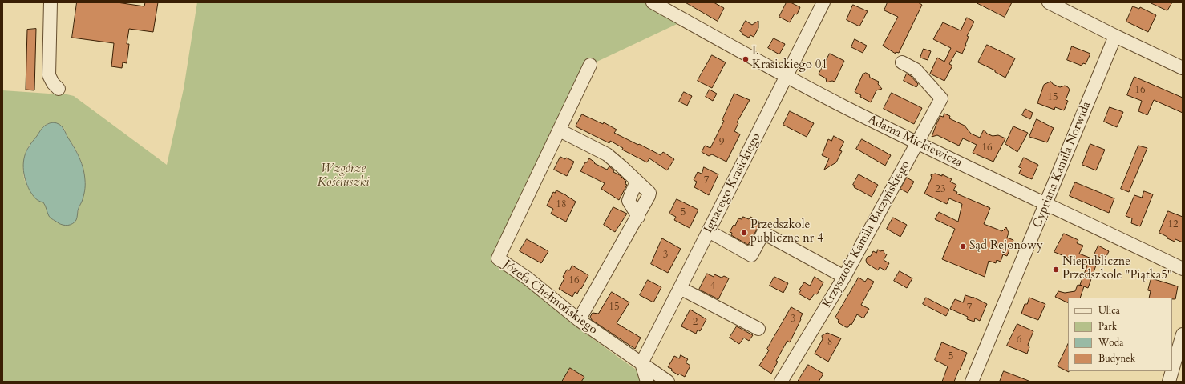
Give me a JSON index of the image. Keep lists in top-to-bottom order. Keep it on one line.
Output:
{"streets":{"street":["Adama Mickiewicza","Cypriana Kamila Norwida","Ignacego Krasickiego","Krzysztofa Kamila Baczyńskiego","Józefa Chełmońskiego"]},"crossings":[["Adama Mickiewicza","Cypriana Kamila Norwida"],["Adama Mickiewicza","Ignacego Krasickiego"],["Adama Mickiewicza","Krzysztofa Kamila Baczyńskiego"],["Ignacego Krasickiego","Józefa Chełmońskiego"]],"parks":["Wzgórze Kościuszki"],"places":["I. Krasickiego 01","Przedszkole publiczne nr 4","Sąd Rejonowy","Niepubliczne Przedszkole \"Piątka5\""],"house_numbers":["16","15","9","16","7","23","18","5","12","3","16","4","15","7","3","2","6","8","5"],"legend":["Ulica","Park","Woda","Budynek"]}
